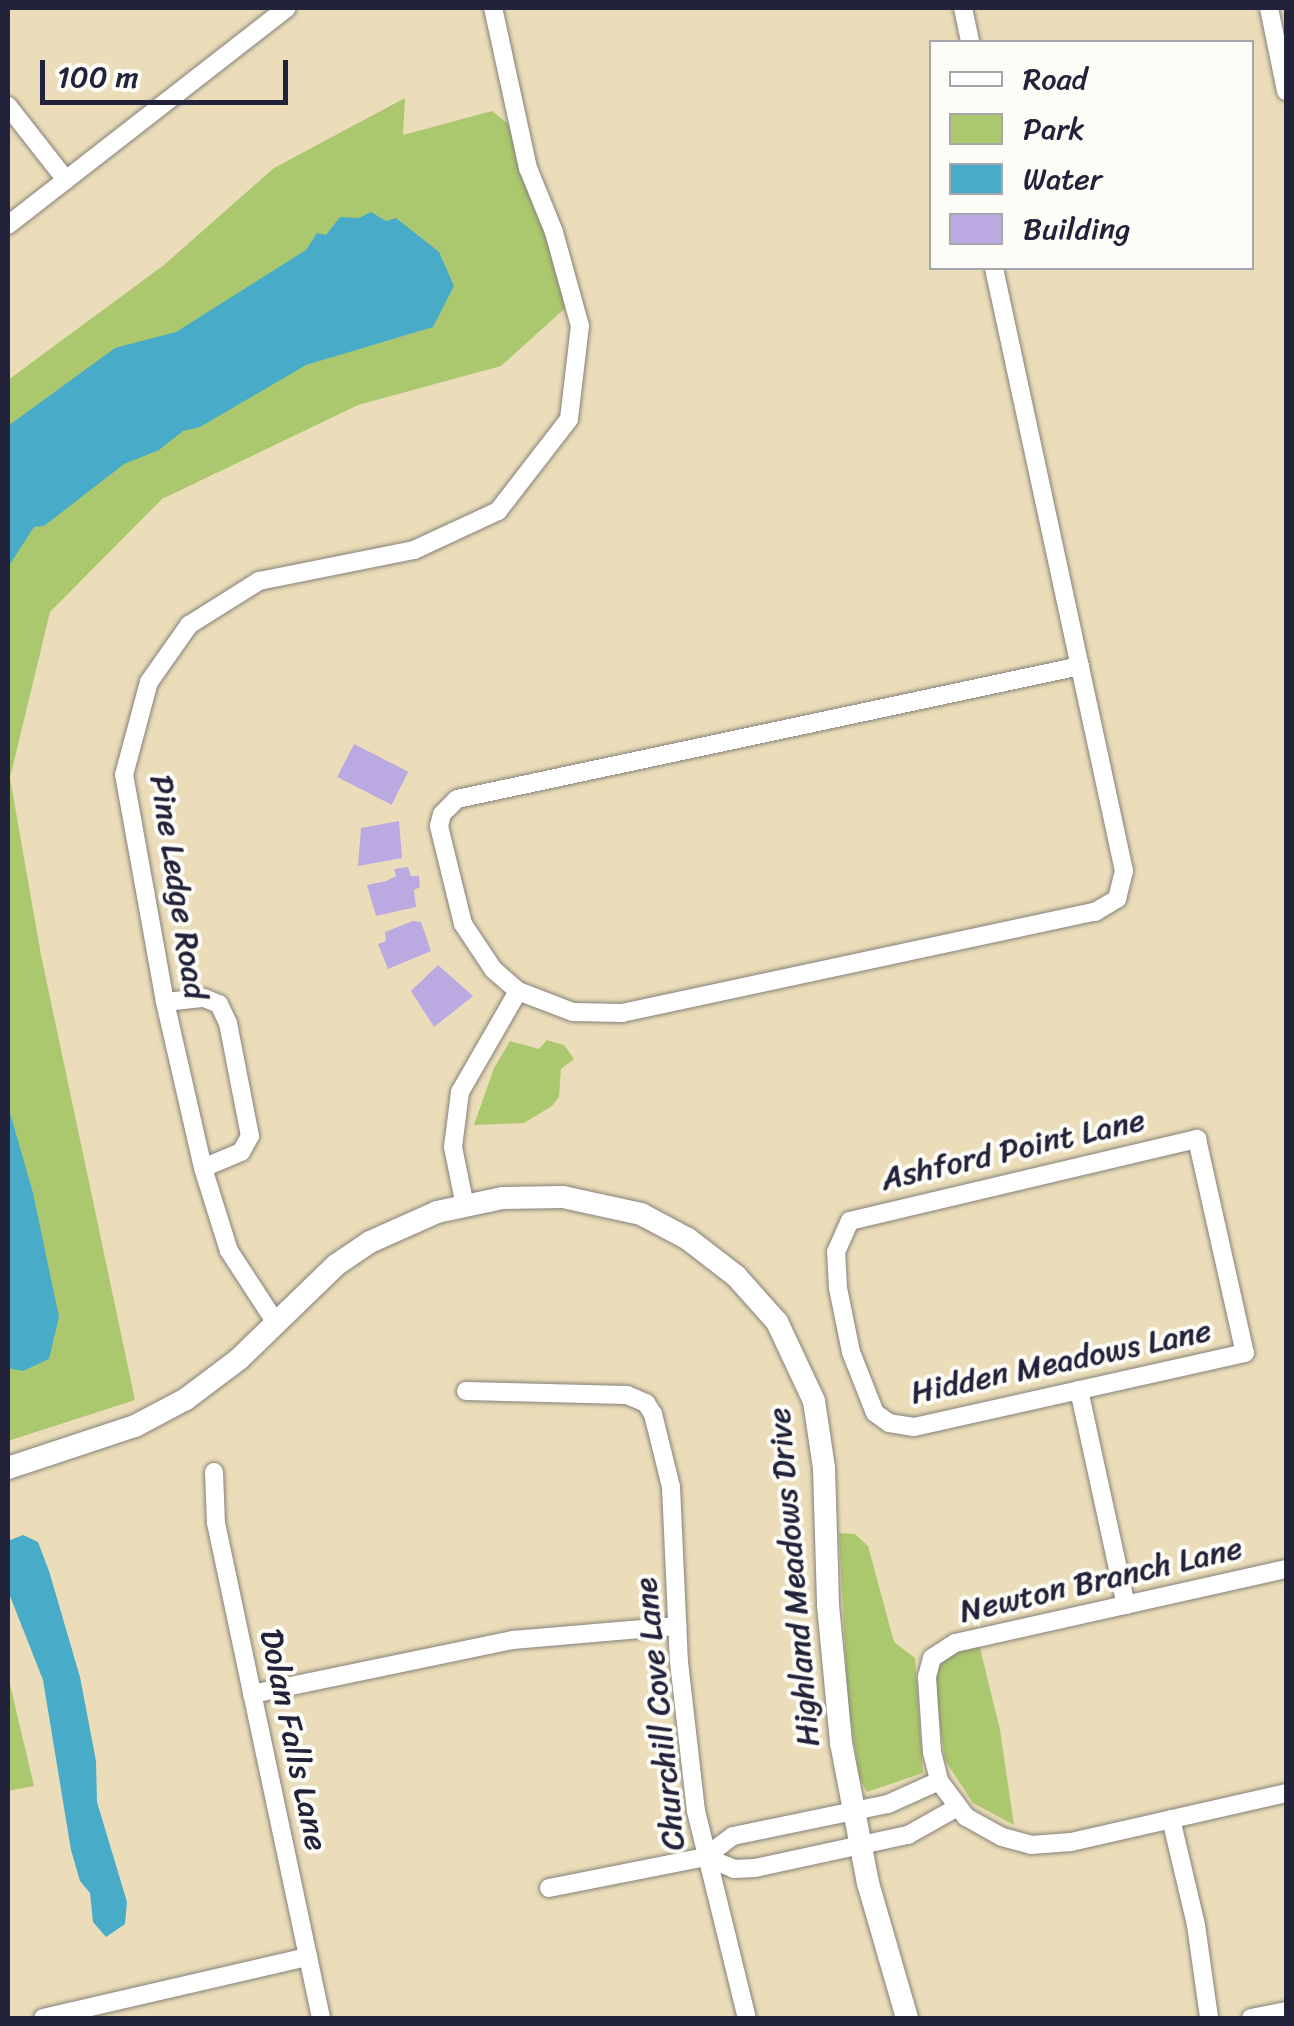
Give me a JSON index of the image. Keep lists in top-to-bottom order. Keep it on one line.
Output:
{"streets":{"street":["Pine Ledge Road","Ashford Point Lane","Hidden Meadows Lane","Highland Meadows Drive","Newton Branch Lane","Churchill Cove Lane","Dolan Falls Lane"]},"crossings":[["Pine Ledge Road","Highland Meadows Drive"],["Ashford Point Lane","Hidden Meadows Lane"]],"legend":["Road","Park","Water","Building"],"scale_bar":"100 m"}
